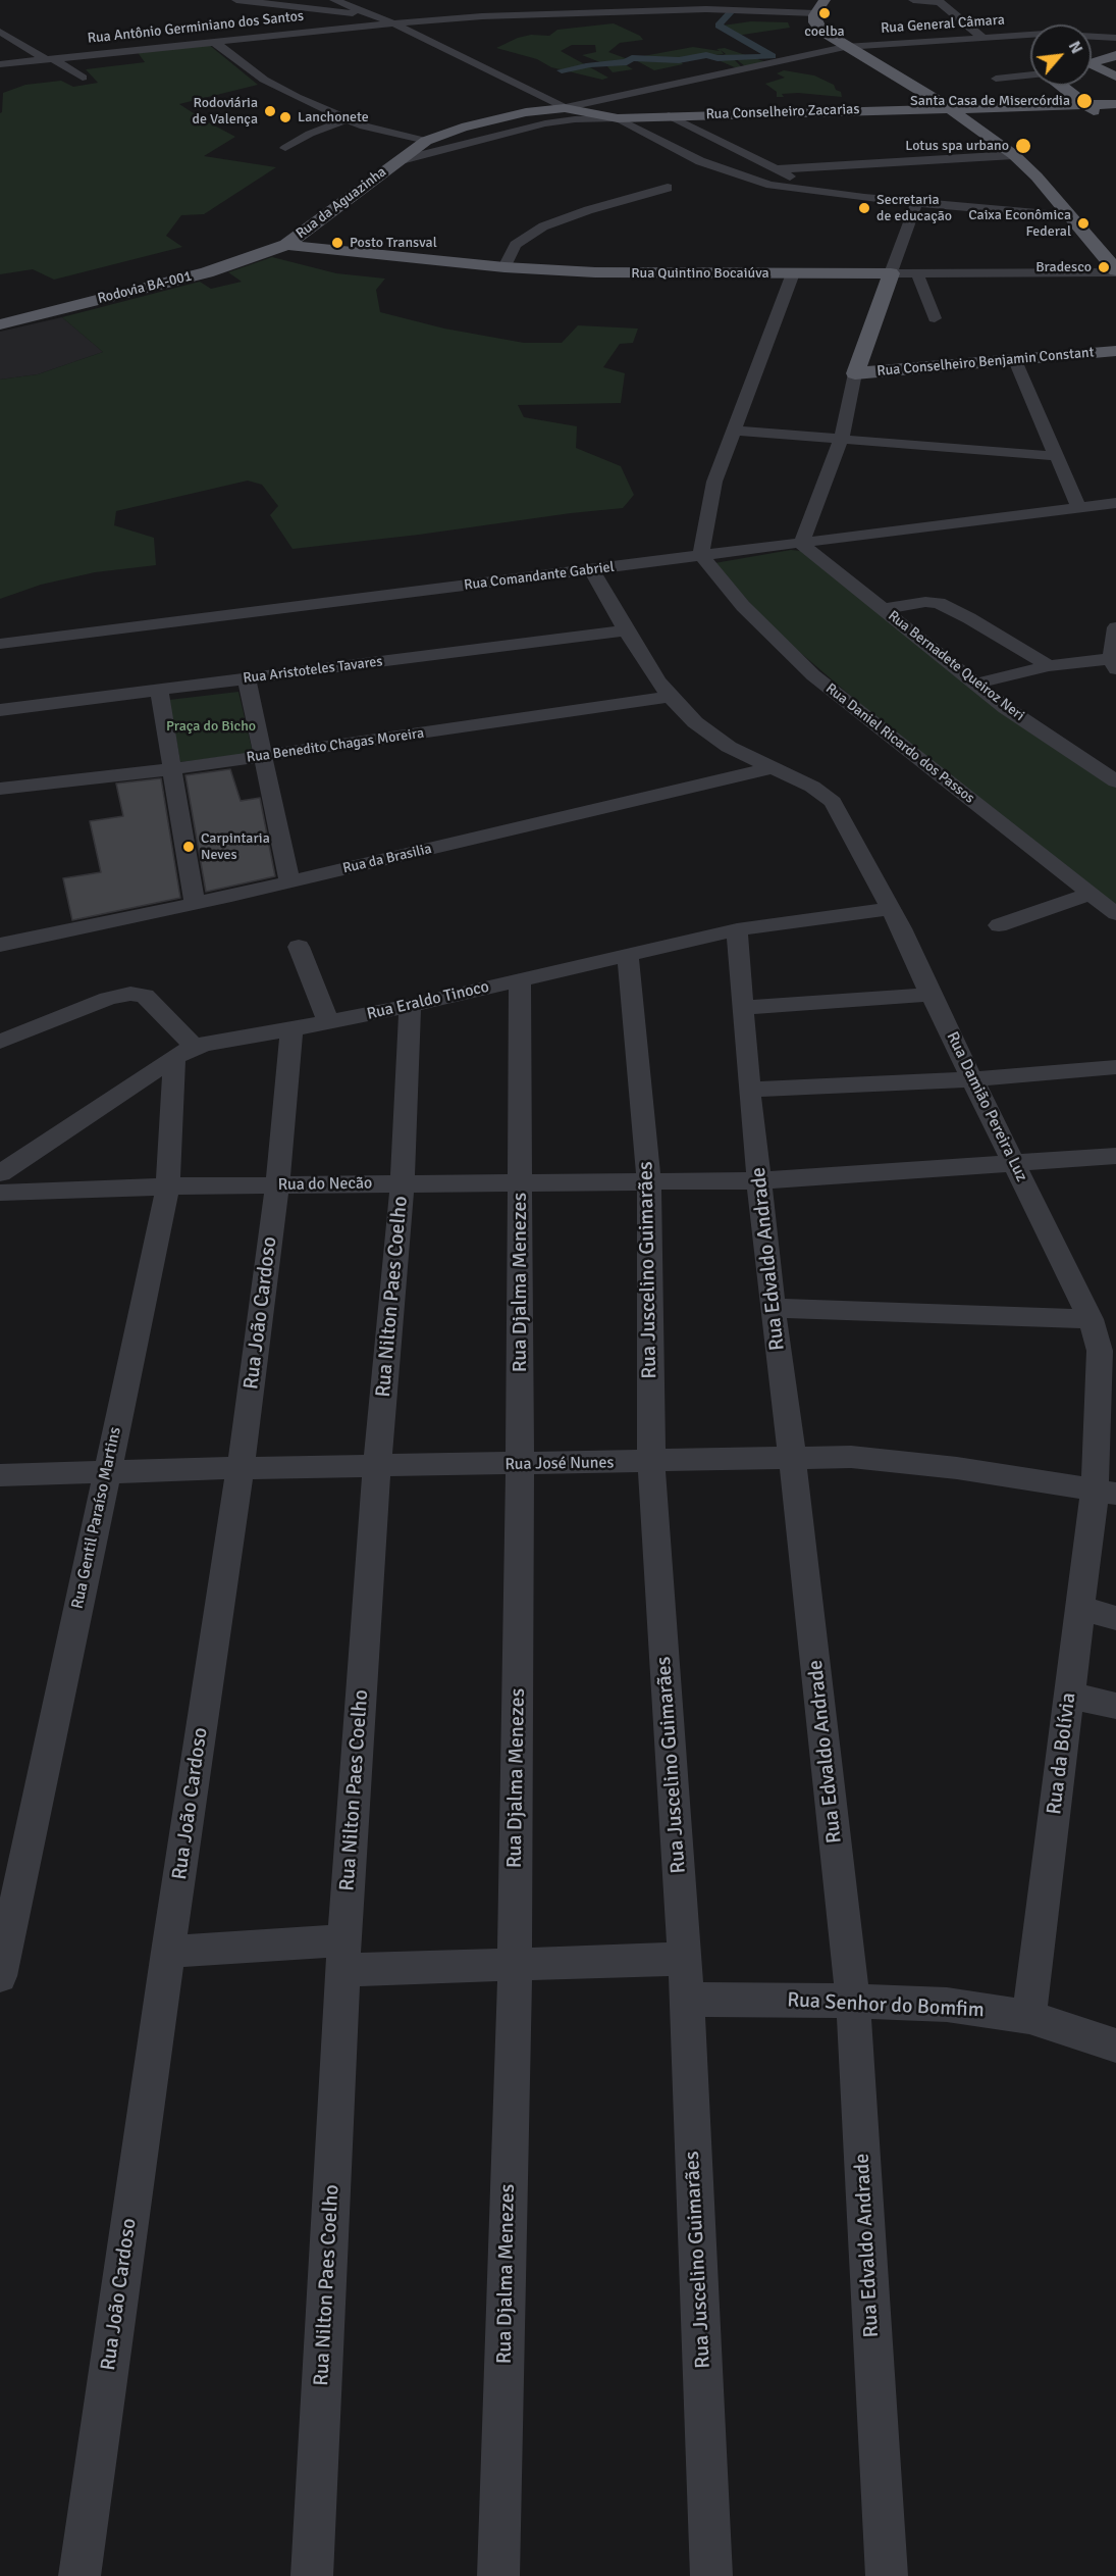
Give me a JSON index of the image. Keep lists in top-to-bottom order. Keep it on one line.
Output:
{"streets":{"main road":["Rua Conselheiro Zacarias","Rua da Aguazinha","Rua Quintino Bocaiúva","Rodovia BA-001","Rua Conselheiro Benjamin Constant"],"street":["Rua General Câmara","Rua Antônio Germiniano dos Santos","Rua Comandante Gabriel","Rua Bernadete Queiroz Neri","Rua Aristoteles Tavares","Rua Daniel Ricardo dos Passos","Rua Benedito Chagas Moreira","Rua da Brasilia","Rua Eraldo Tinoco","Rua Damião Pereira Luz","Rua do Necão","Rua Edvaldo Andrade","Rua Juscelino Guimarães","Rua Djalma Menezes","Rua Nilton Paes Coelho","Rua João Cardoso","Rua José Nunes","Rua Gentil Paraíso Martins","Rua da Bolívia","Rua Senhor do Bomfim"]},"crossings":[["Rua General Câmara","Rua Conselheiro Zacarias"],["Rua Conselheiro Zacarias","Rua da Aguazinha"],["Rua da Aguazinha","Rua Quintino Bocaiúva"],["Rua da Aguazinha","Rodovia BA-001"],["Rua Quintino Bocaiúva","Rodovia BA-001"],["Rua Comandante Gabriel","Rua Bernadete Queiroz Neri"],["Rua Comandante Gabriel","Rua Daniel Ricardo dos Passos"],["Rua Comandante Gabriel","Rua Damião Pereira Luz"],["Rua Aristoteles Tavares","Rua Damião Pereira Luz"],["Rua Benedito Chagas Moreira","Rua Damião Pereira Luz"],["Rua da Brasilia","Rua Damião Pereira Luz"],["Rua Eraldo Tinoco","Rua Damião Pereira Luz"],["Rua Eraldo Tinoco","Rua Edvaldo Andrade"],["Rua Eraldo Tinoco","Rua Juscelino Guimarães"],["Rua Eraldo Tinoco","Rua Djalma Menezes"],["Rua Eraldo Tinoco","Rua Nilton Paes Coelho"],["Rua Eraldo Tinoco","Rua João Cardoso"],["Rua Eraldo Tinoco","Rua Gentil Paraíso Martins"],["Rua Damião Pereira Luz","Rua do Necão"],["Rua Damião Pereira Luz","Rua José Nunes"],["Rua Damião Pereira Luz","Rua da Bolívia"],["Rua do Necão","Rua Edvaldo Andrade"],["Rua do Necão","Rua Juscelino Guimarães"],["Rua do Necão","Rua Djalma Menezes"],["Rua do Necão","Rua Nilton Paes Coelho"],["Rua do Necão","Rua João Cardoso"],["Rua do Necão","Rua Gentil Paraíso Martins"],["Rua Edvaldo Andrade","Rua José Nunes"],["Rua Edvaldo Andrade","Rua Senhor do Bomfim"],["Rua Juscelino Guimarães","Rua José Nunes"],["Rua Juscelino Guimarães","Rua Senhor do Bomfim"],["Rua Djalma Menezes","Rua José Nunes"],["Rua Nilton Paes Coelho","Rua José Nunes"],["Rua João Cardoso","Rua José Nunes"],["Rua José Nunes","Rua Gentil Paraíso Martins"],["Rua José Nunes","Rua da Bolívia"],["Rua da Bolívia","Rua Senhor do Bomfim"]],"parks":["Praça do Bicho"],"places":["coelba","Santa Casa de Misercórdia","Rodoviária de Valença","Lanchonete","Lotus spa urbano","Secretaria de educação","Caixa Econômica Federal","Posto Transval","Bradesco","Carpintaria Neves"],"north":"top right"}
